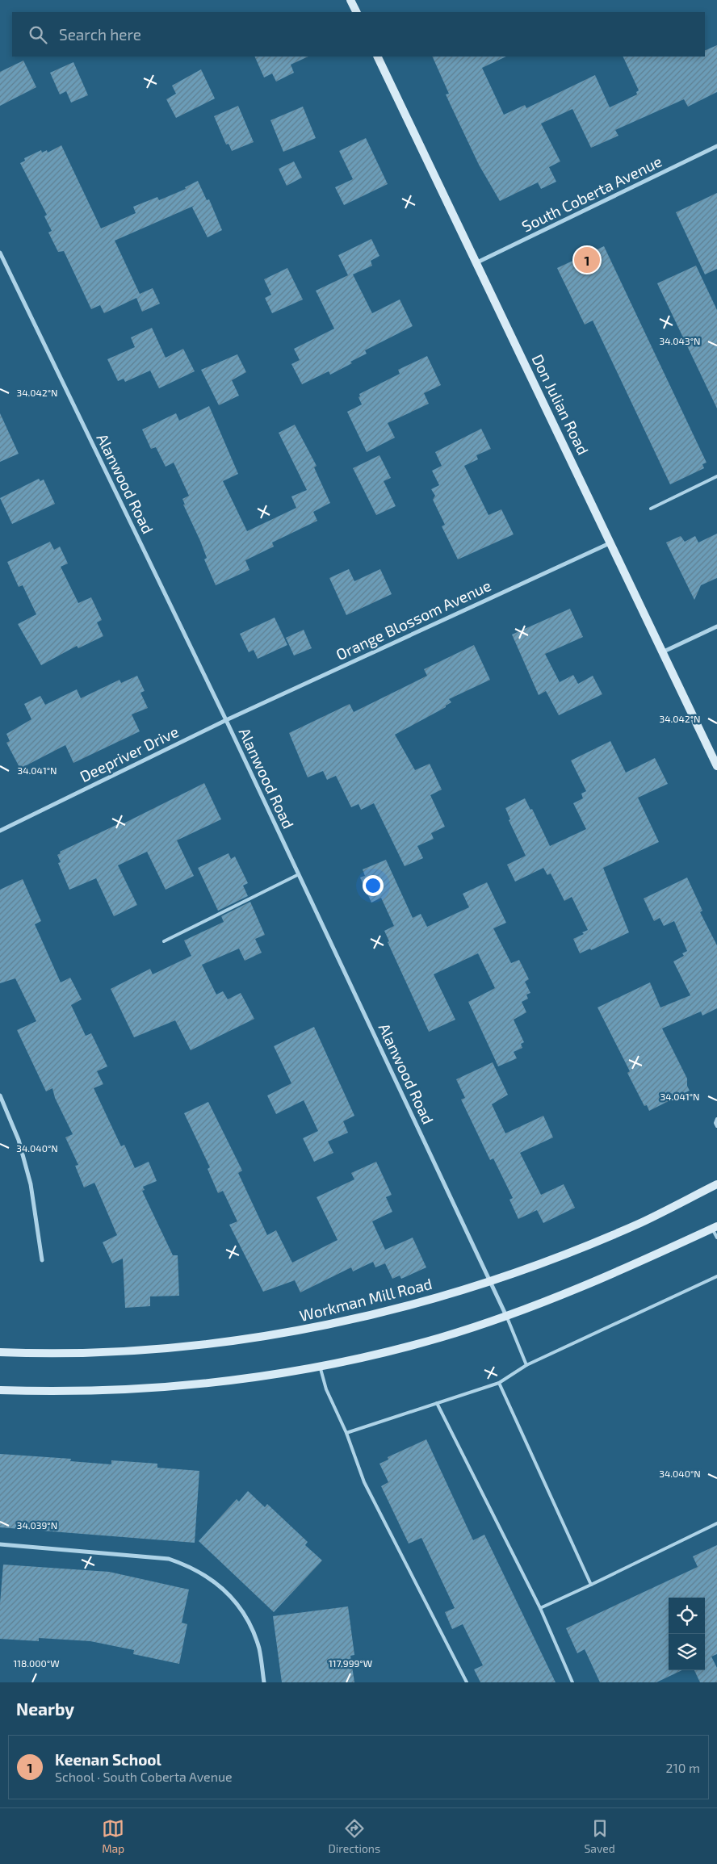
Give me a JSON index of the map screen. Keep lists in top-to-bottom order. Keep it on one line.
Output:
{"streets":{"main road":["Don Julian Road","Workman Mill Road"],"street":["South Coberta Avenue","Alanwood Road","Orange Blossom Avenue","Deepriver Drive"]},"crossings":[["South Coberta Avenue","Don Julian Road"],["Don Julian Road","Orange Blossom Avenue"],["Alanwood Road","Orange Blossom Avenue"],["Alanwood Road","Deepriver Drive"],["Alanwood Road","Workman Mill Road"],["Orange Blossom Avenue","Deepriver Drive"]],"page":{"search":"Search here","pins":"1","heading":"Nearby","list":[{"mark":"1","name":"Keenan School","note":"School · South Coberta Avenue","value":"210 m"}],"nav":["Map","Directions","Saved"]},"coordinates":["34.043°N","34.042°N","34.041°N","34.040°N","34.039°N","118.000°W","117.999°W"]}
